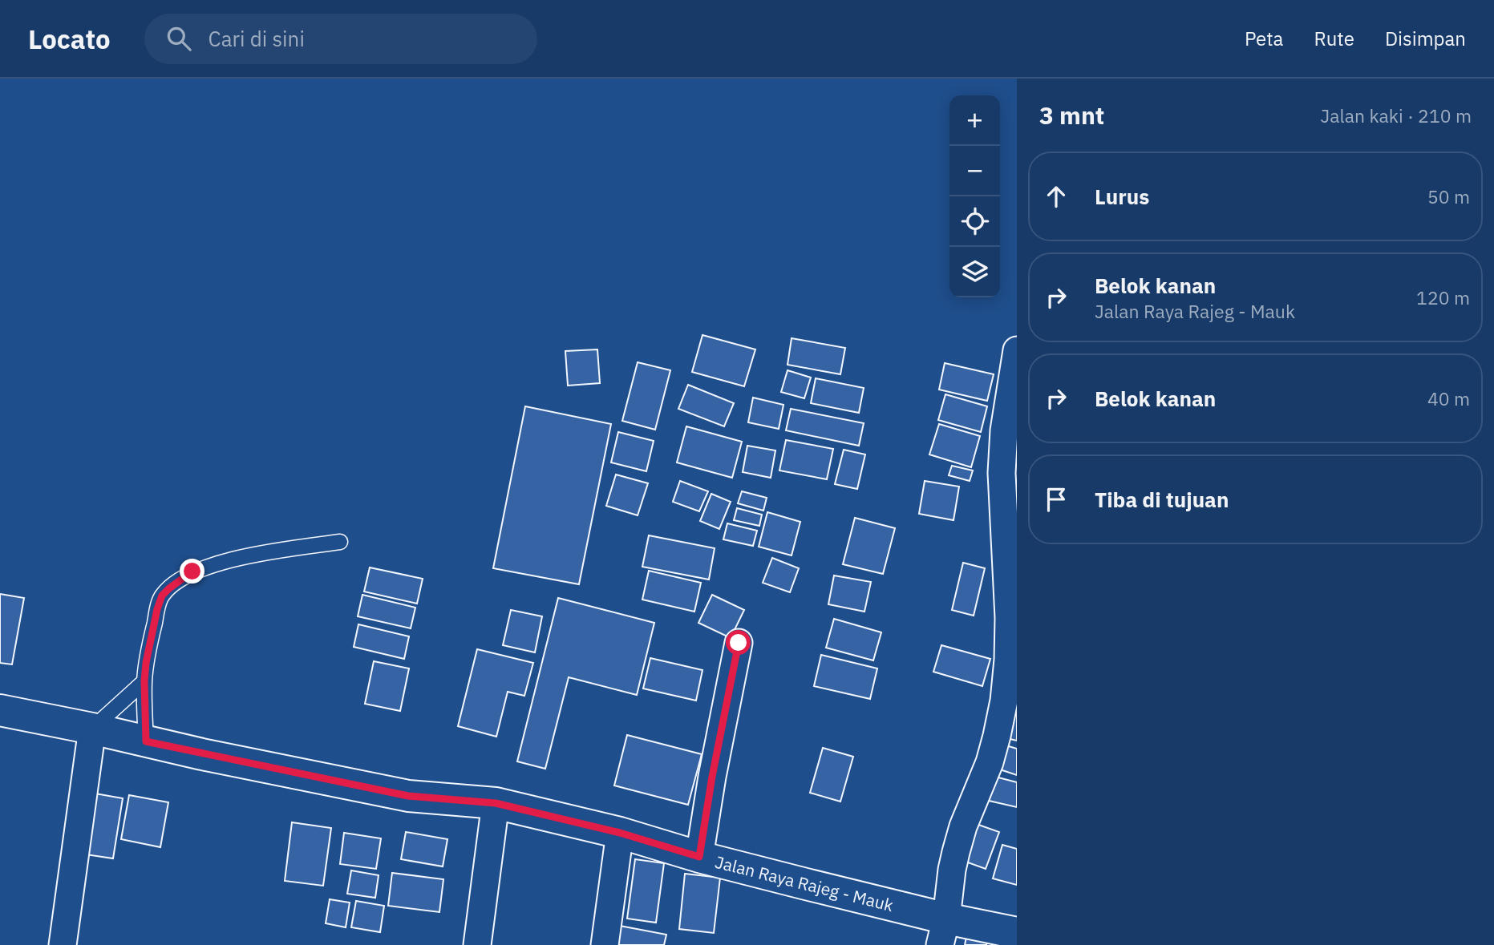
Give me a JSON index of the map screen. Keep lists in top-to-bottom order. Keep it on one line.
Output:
{"streets":{"main road":["Jalan Raya Rajeg - Mauk"]},"page":{"header":"Locato","search":"Cari di sini","nav":["Peta","Rute","Disimpan"],"heading":["3 mnt","Jalan kaki · 210 m"],"map_buttons":["+","−"],"list":[["Lurus","50 m"],["Belok kanan","Jalan Raya Rajeg - Mauk","120 m"],["Belok kanan","40 m"],"Tiba di tujuan"]}}
